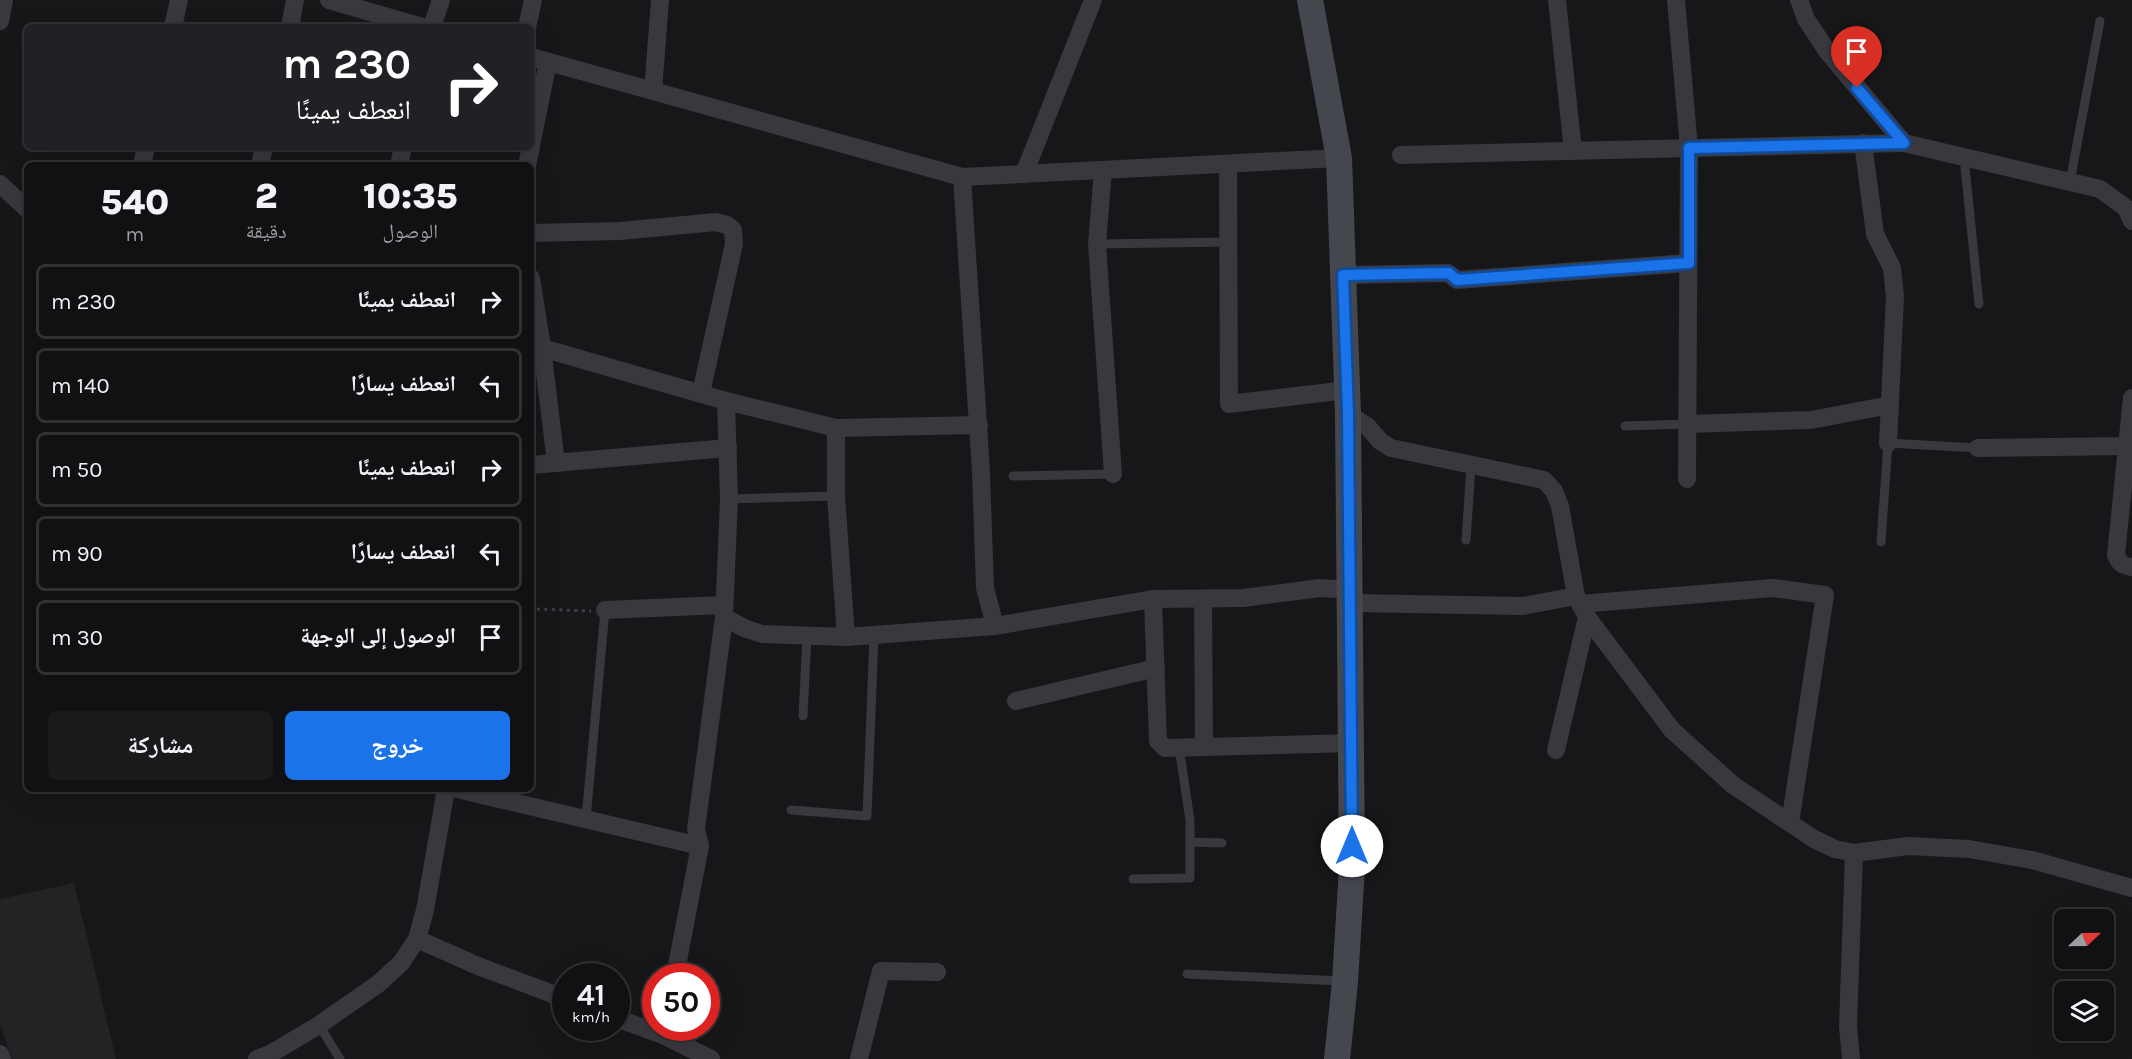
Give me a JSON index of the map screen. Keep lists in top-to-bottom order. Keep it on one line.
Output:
{"north":"right","page":{"turn":["230 m","انعطف يمينًا"],"eta":["10:35","الوصول","2","دقيقة","540","m"],"list":[{"name":"انعطف يمينًا","value":"230 m"},{"name":"انعطف يسارًا","value":"140 m"},{"name":"انعطف يمينًا","value":"50 m"},{"name":"انعطف يسارًا","value":"90 m"},{"name":"الوصول إلى الوجهة","value":"30 m"}],"buttons":["خروج","مشاركة"],"speed":"41 km/h","limit":"50"}}
